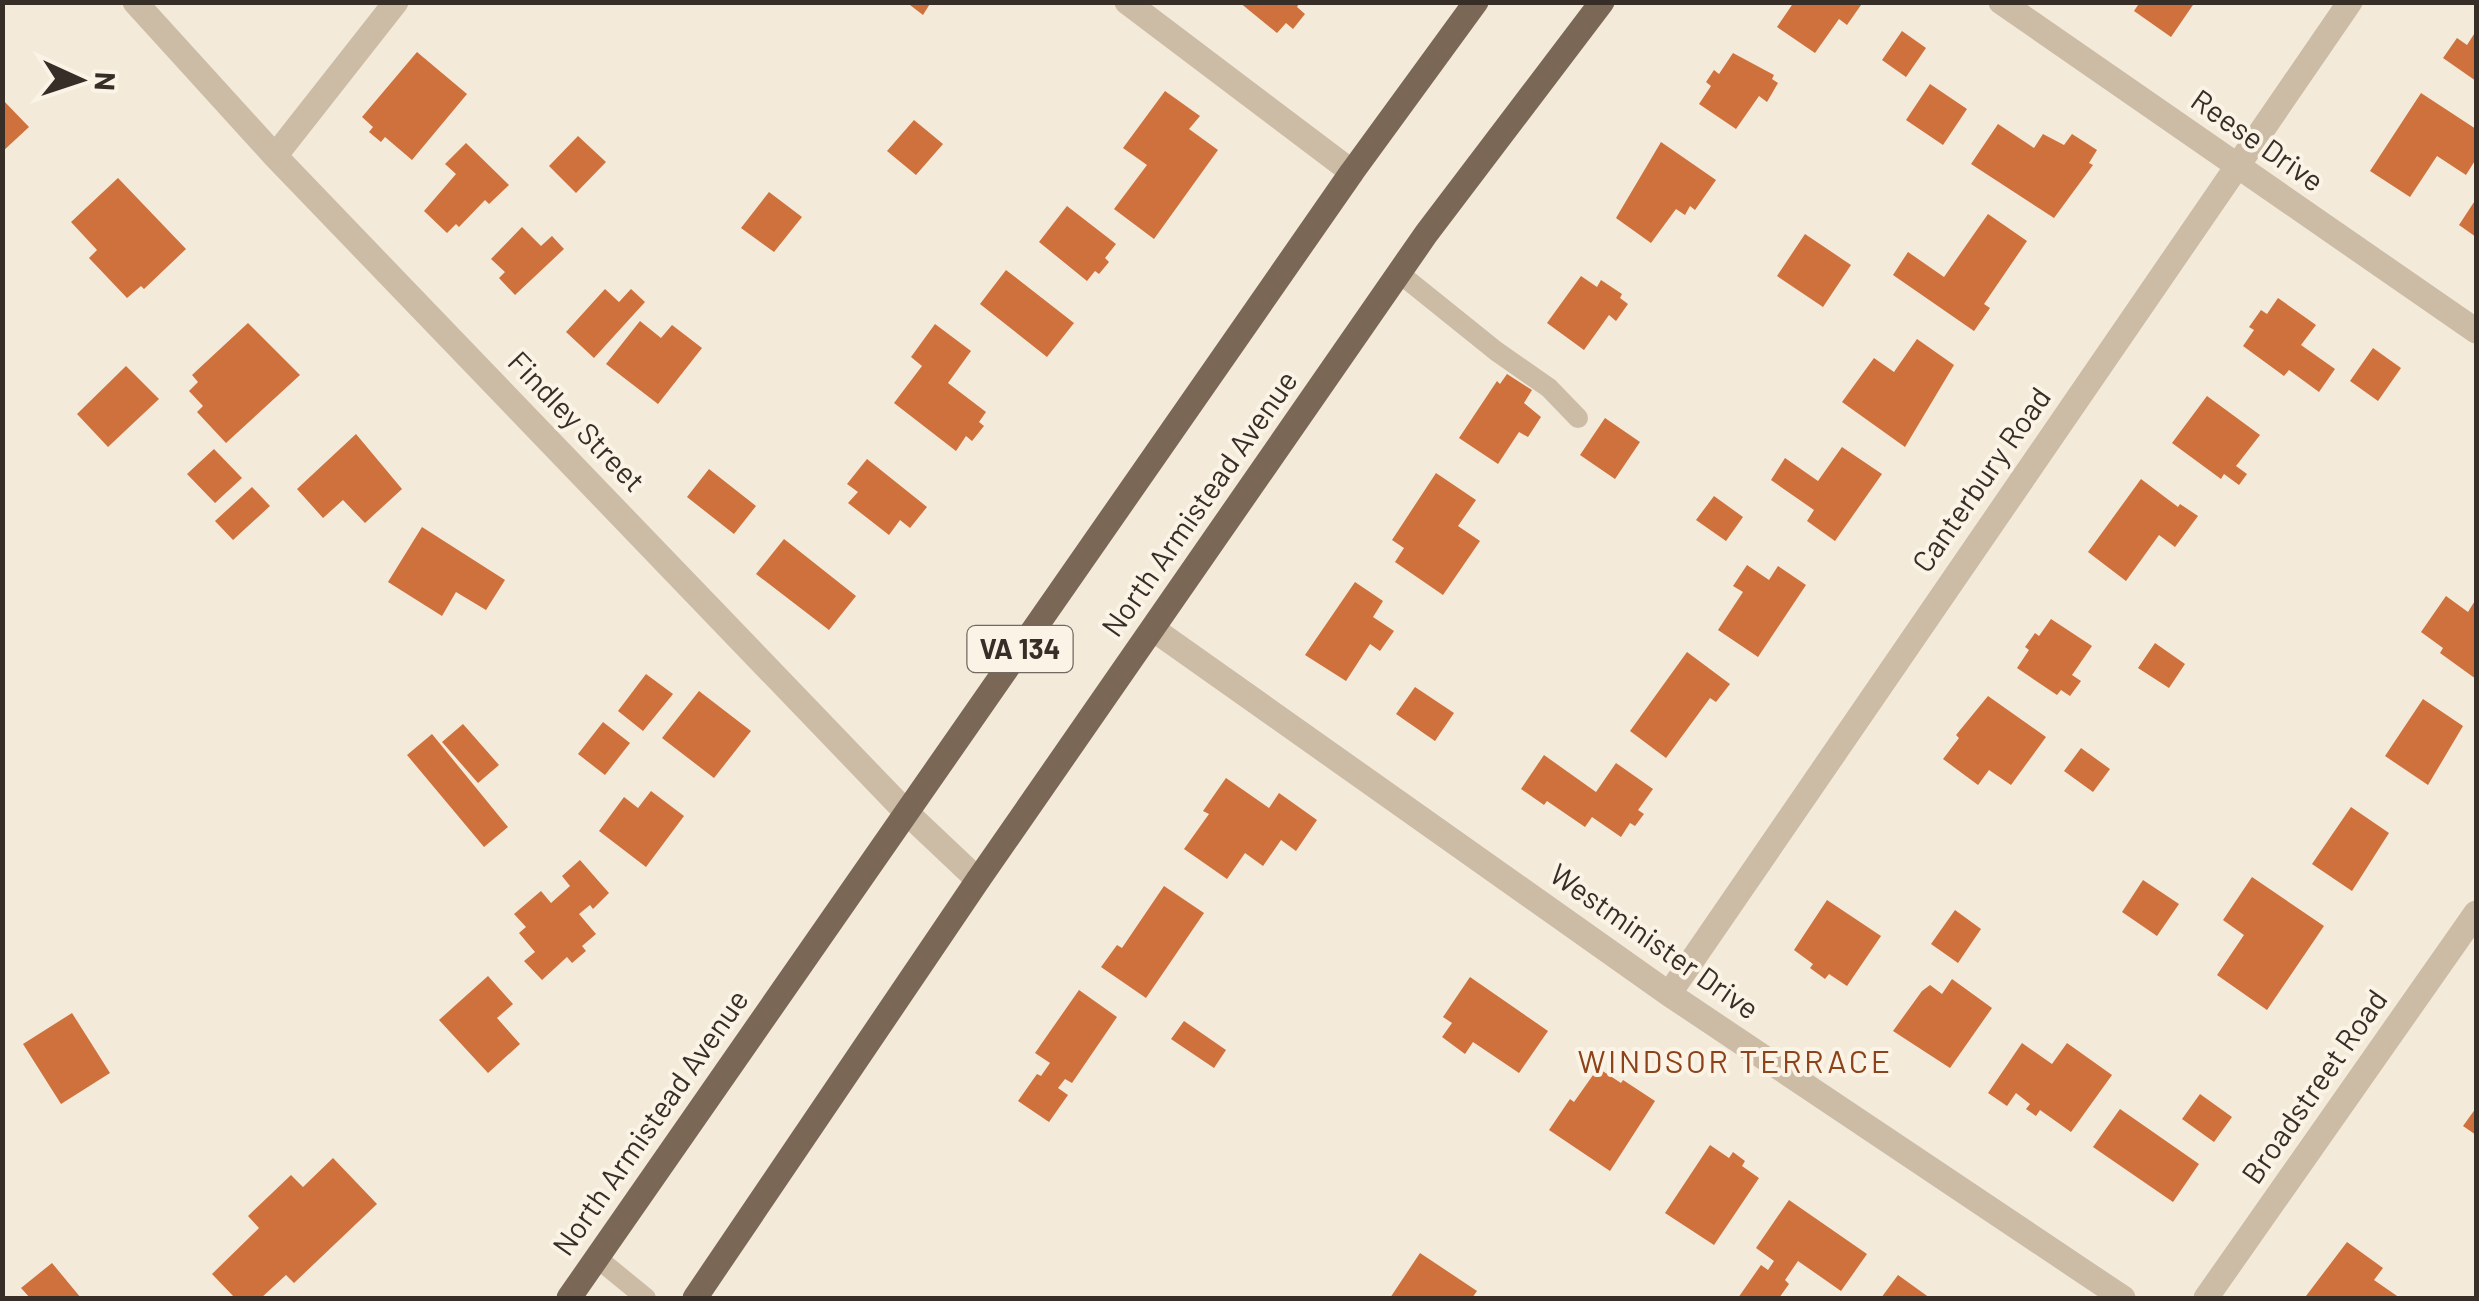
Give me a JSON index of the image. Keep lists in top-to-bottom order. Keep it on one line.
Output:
{"streets":{"main road":["North Armistead Avenue","VA 134"],"street":["Reese Drive","Findley Street","Canterbury Road","Westminister Drive","Broadstreet Road"]},"crossings":[["Reese Drive","Canterbury Road"],["Findley Street","North Armistead Avenue"],["Canterbury Road","Westminister Drive"],["North Armistead Avenue","Westminister Drive"]],"districts":["WINDSOR TERRACE"],"north":"right"}
